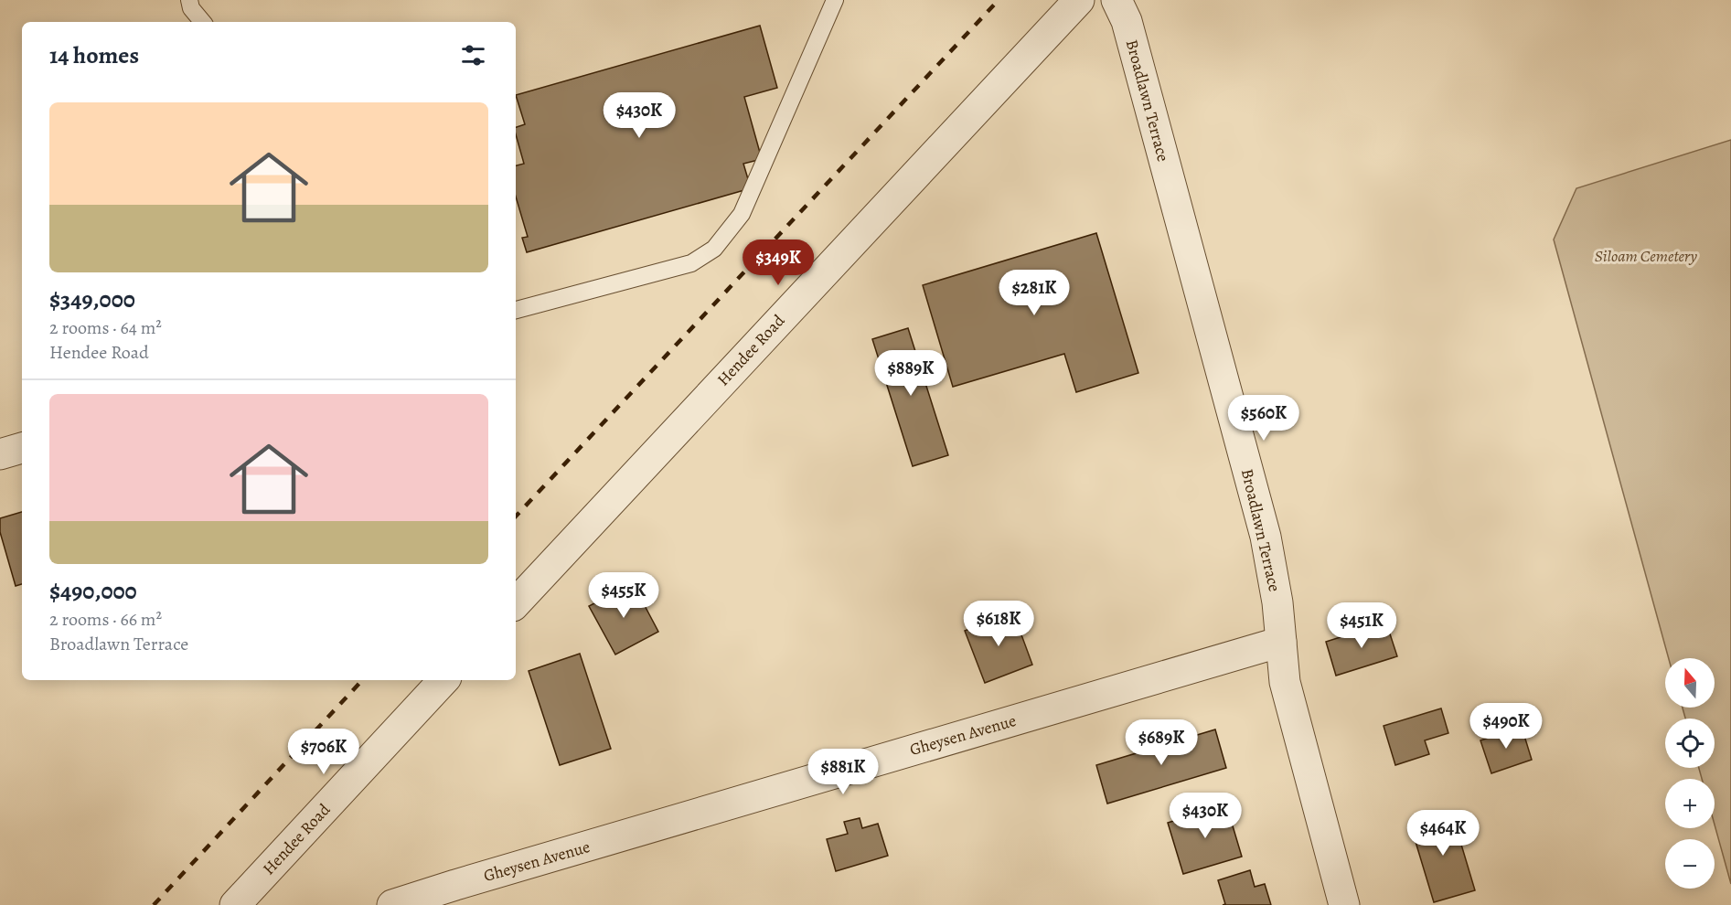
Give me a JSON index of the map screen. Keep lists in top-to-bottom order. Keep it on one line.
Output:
{"streets":{"street":["Broadlawn Terrace","Hendee Road","Gheysen Avenue"]},"crossings":[["Broadlawn Terrace","Gheysen Avenue"]],"parks":["Siloam Cemetery"],"north":"top","page":{"heading":"14 homes","list":[{"name":"$349,000","note":"2 rooms · 64 m² · Hendee Road"},{"name":"$490,000","note":"2 rooms · 66 m² · Broadlawn Terrace"}],"price":["$430K","$349K","$281K","$889K","$560K","$455K","$618K","$451K","$490K","$689K","$706K","$881K","$430K","$464K"],"map_buttons":["+","−"]}}
